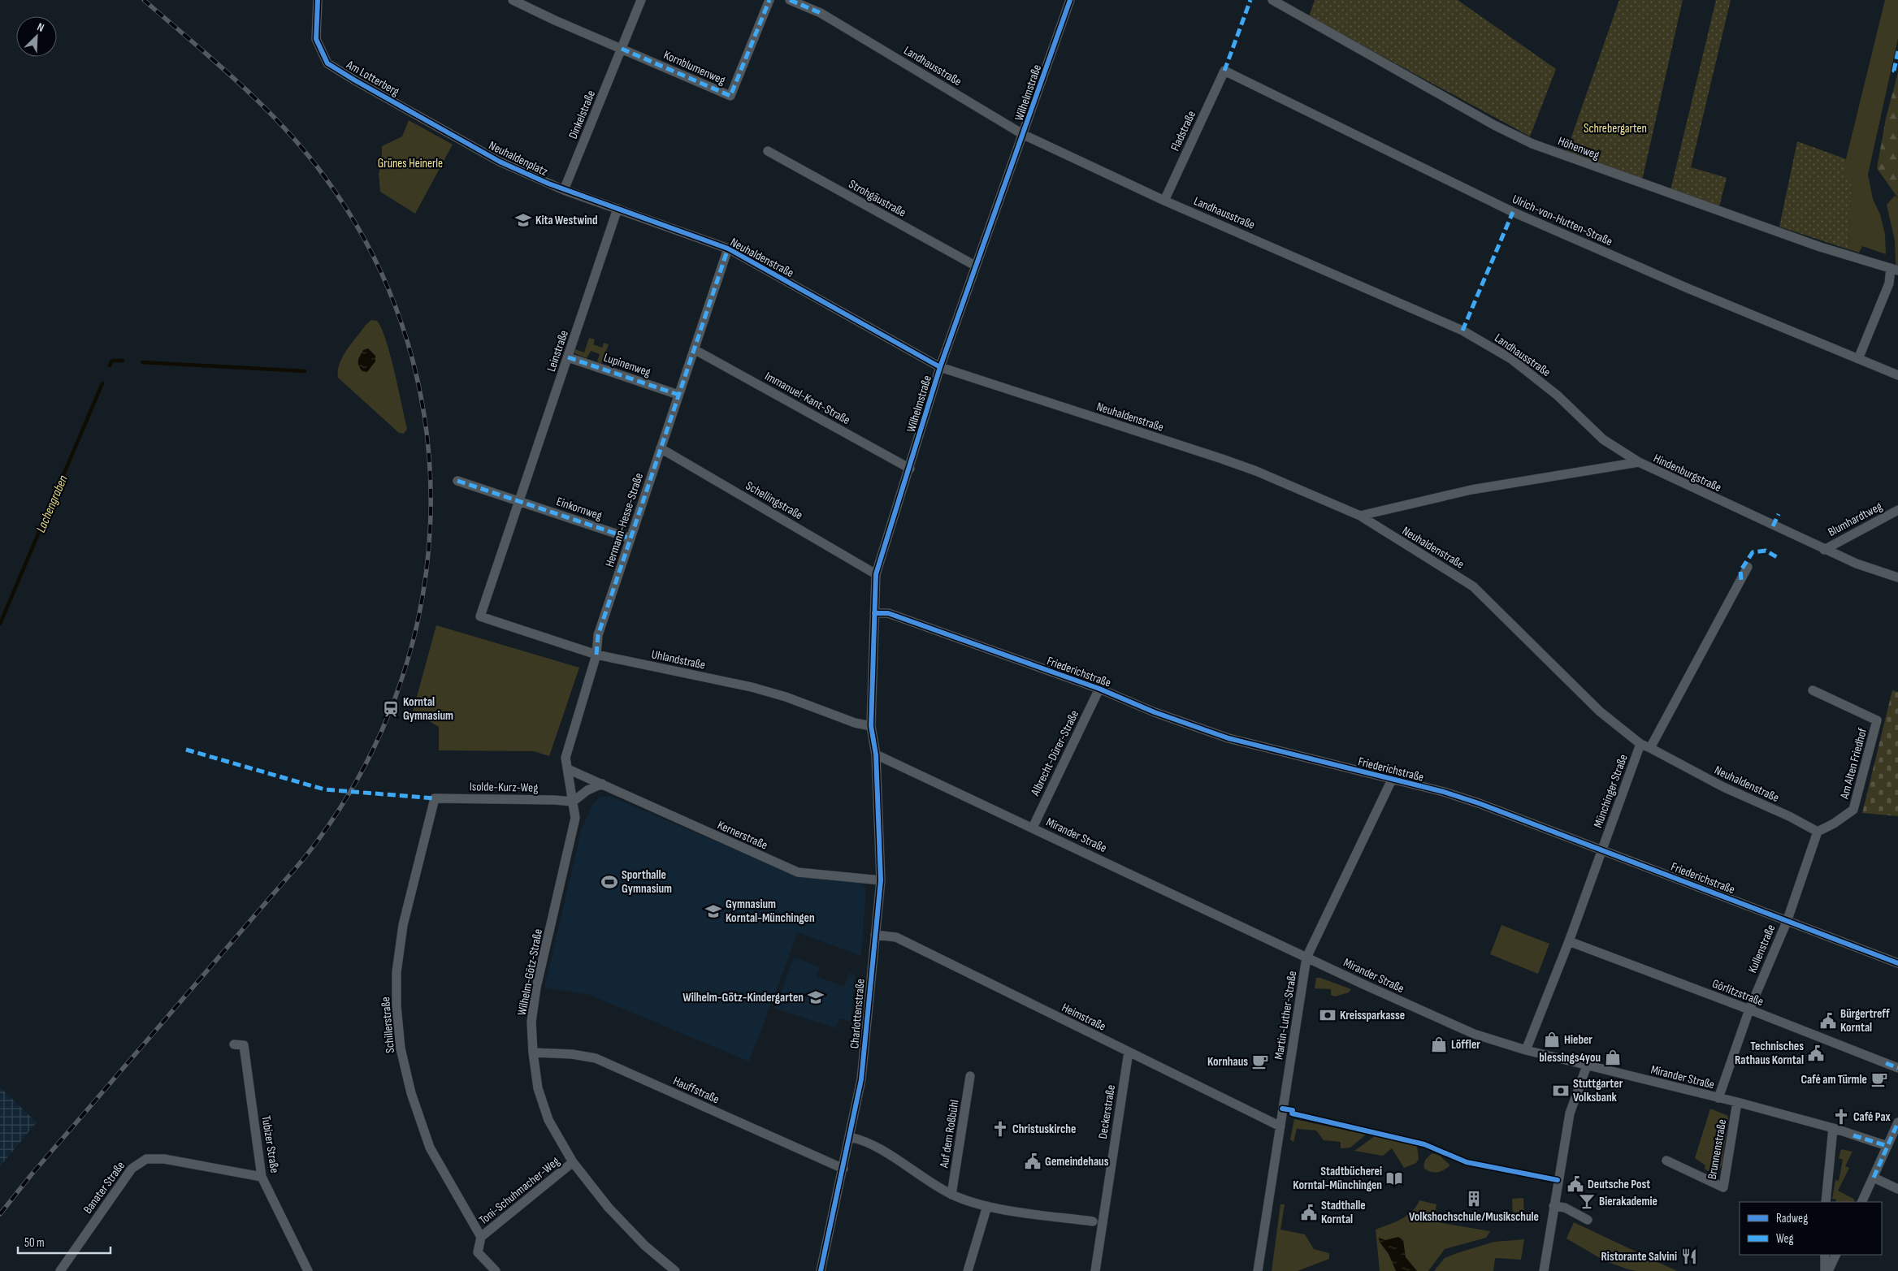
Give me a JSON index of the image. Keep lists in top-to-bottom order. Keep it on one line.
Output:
{"streets":{"street":["Landhausstraße","Kornblumenweg","Am Lotterberg","Wilhelmstraße","Dinkelstraße","Fladstraße","Höhenweg","Neuhaldenplatz","Strohgäustraße","Ulrich-von-Hutten-Straße","Neuhaldenstraße","Leinstraße","Lupinenweg","Immanuel-Kant-Straße","Hindenburgstraße","Schellingstraße","Einkornweg","Blumhardtweg","Hermann-Hesse-Straße","Uhlandstraße","Friederichstraße","Albrecht-Dürer-Straße","Am Alten Friedhof","Isolde-Kurz-Weg","Münchinger Straße","Kernerstraße","Mirander Straße","Kullenstraße","Wilhelm-Götz-Straße","Görlitzstraße","Charlottenstraße","Martin-Luther-Straße","Heimstraße","Schillerstraße","Hauffstraße","Deckerstraße","Auf dem Roßbühl","Tubizer Straße","Brunnenstraße","Banater Straße","Toni-Schuhmacher-Weg"]},"crossings":[["Landhausstraße","Wilhelmstraße"],["Landhausstraße","Fladstraße"],["Landhausstraße","Hindenburgstraße"],["Kornblumenweg","Dinkelstraße"],["Am Lotterberg","Neuhaldenplatz"],["Wilhelmstraße","Strohgäustraße"],["Wilhelmstraße","Neuhaldenstraße"],["Wilhelmstraße","Immanuel-Kant-Straße"],["Wilhelmstraße","Schellingstraße"],["Wilhelmstraße","Uhlandstraße"],["Wilhelmstraße","Friederichstraße"],["Wilhelmstraße","Mirander Straße"],["Wilhelmstraße","Charlottenstraße"],["Dinkelstraße","Neuhaldenplatz"],["Dinkelstraße","Neuhaldenstraße"],["Fladstraße","Ulrich-von-Hutten-Straße"],["Neuhaldenplatz","Neuhaldenstraße"],["Neuhaldenstraße","Leinstraße"],["Neuhaldenstraße","Hindenburgstraße"],["Neuhaldenstraße","Hermann-Hesse-Straße"],["Neuhaldenstraße","Am Alten Friedhof"],["Neuhaldenstraße","Münchinger Straße"],["Neuhaldenstraße","Kullenstraße"],["Leinstraße","Lupinenweg"],["Leinstraße","Einkornweg"],["Leinstraße","Uhlandstraße"],["Lupinenweg","Hermann-Hesse-Straße"],["Immanuel-Kant-Straße","Hermann-Hesse-Straße"],["Hindenburgstraße","Blumhardtweg"],["Schellingstraße","Hermann-Hesse-Straße"],["Einkornweg","Hermann-Hesse-Straße"],["Hermann-Hesse-Straße","Uhlandstraße"],["Hermann-Hesse-Straße","Isolde-Kurz-Weg"],["Hermann-Hesse-Straße","Kernerstraße"],["Hermann-Hesse-Straße","Wilhelm-Götz-Straße"],["Friederichstraße","Albrecht-Dürer-Straße"],["Friederichstraße","Münchinger Straße"],["Friederichstraße","Kullenstraße"],["Friederichstraße","Martin-Luther-Straße"],["Albrecht-Dürer-Straße","Mirander Straße"],["Am Alten Friedhof","Kullenstraße"],["Isolde-Kurz-Weg","Wilhelm-Götz-Straße"],["Isolde-Kurz-Weg","Schillerstraße"],["Münchinger Straße","Mirander Straße"],["Münchinger Straße","Görlitzstraße"],["Kernerstraße","Charlottenstraße"],["Mirander Straße","Kullenstraße"],["Mirander Straße","Charlottenstraße"],["Mirander Straße","Martin-Luther-Straße"],["Mirander Straße","Brunnenstraße"],["Kullenstraße","Görlitzstraße"],["Wilhelm-Götz-Straße","Hauffstraße"],["Wilhelm-Götz-Straße","Toni-Schuhmacher-Weg"],["Charlottenstraße","Heimstraße"],["Charlottenstraße","Hauffstraße"],["Charlottenstraße","Auf dem Roßbühl"],["Martin-Luther-Straße","Heimstraße"],["Heimstraße","Deckerstraße"],["Schillerstraße","Toni-Schuhmacher-Weg"],["Tubizer Straße","Banater Straße"]],"water":["Lachengraben"],"parks":["Schrebergarten","Grünes Heinerle"],"places":{"school or university":["Kita Westwind","Gymnasium Korntal-Münchingen","Wilhelm-Götz-Kindergarten"],"station":["Korntal Gymnasium"],"sports":["Sporthalle Gymnasium"],"bank":["Kreissparkasse","Stuttgarter Volksbank"],"public building":["Bürgertreff Korntal","Technisches Rathaus Korntal","Gemeindehaus","Deutsche Post","Stadthalle Korntal"],"shop":["Hieber","Löffler","blessings4you"],"cafe":["Kornhaus","Café am Türmle"],"church":["Café Pax","Christuskirche"],"library":["Stadtbücherei Korntal-Münchingen"],"building":["Volkshochschule/Musikschule"],"bar":["Bierakademie"],"restaurant":["Ristorante Salvini"]},"legend":["Radweg","Weg"],"scale_bar":"50 m","north":"top right"}
